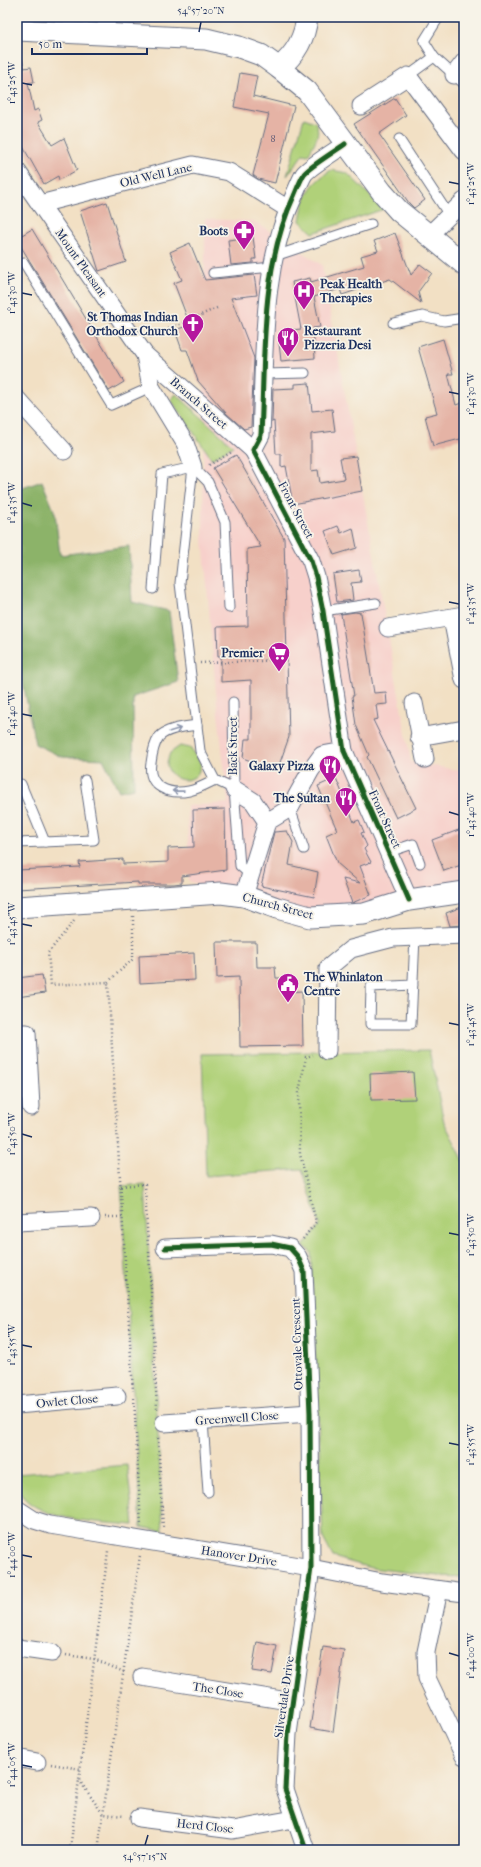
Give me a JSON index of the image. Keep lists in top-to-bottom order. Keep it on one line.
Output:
{"streets":{"street":["Old Well Lane","Mount Pleasant","Branch Street","Front Street","Back Street","Church Street","Ottovale Crescent","Owlet Close","Greenwell Close","Hanover Drive","The Close","Silverdale Drive","Herd Close"]},"crossings":[["Old Well Lane","Mount Pleasant"],["Mount Pleasant","Branch Street"],["Branch Street","Front Street"],["Front Street","Church Street"],["Ottovale Crescent","Greenwell Close"],["Ottovale Crescent","Hanover Drive"],["Ottovale Crescent","Silverdale Drive"],["Hanover Drive","Silverdale Drive"],["The Close","Silverdale Drive"],["Silverdale Drive","Herd Close"]],"places":{"pharmacy":["Boots"],"hospital":["Peak Health Therapies"],"church":["St Thomas Indian Orthodox Church"],"restaurant":["Restaurant Pizzeria Desi","Galaxy Pizza","The Sultan"],"supermarket":["Premier"],"public building":["The Whinlaton Centre"]},"house_numbers":["8"],"scale_bar":"50 m","coordinates":["54°57'20\"N","1°43'25\"W","1°43'30\"W","1°43'35\"W","1°43'40\"W","1°43'45\"W","1°43'50\"W","1°43'55\"W","1°44'00\"W","1°44'05\"W","54°57'15\"N"]}
